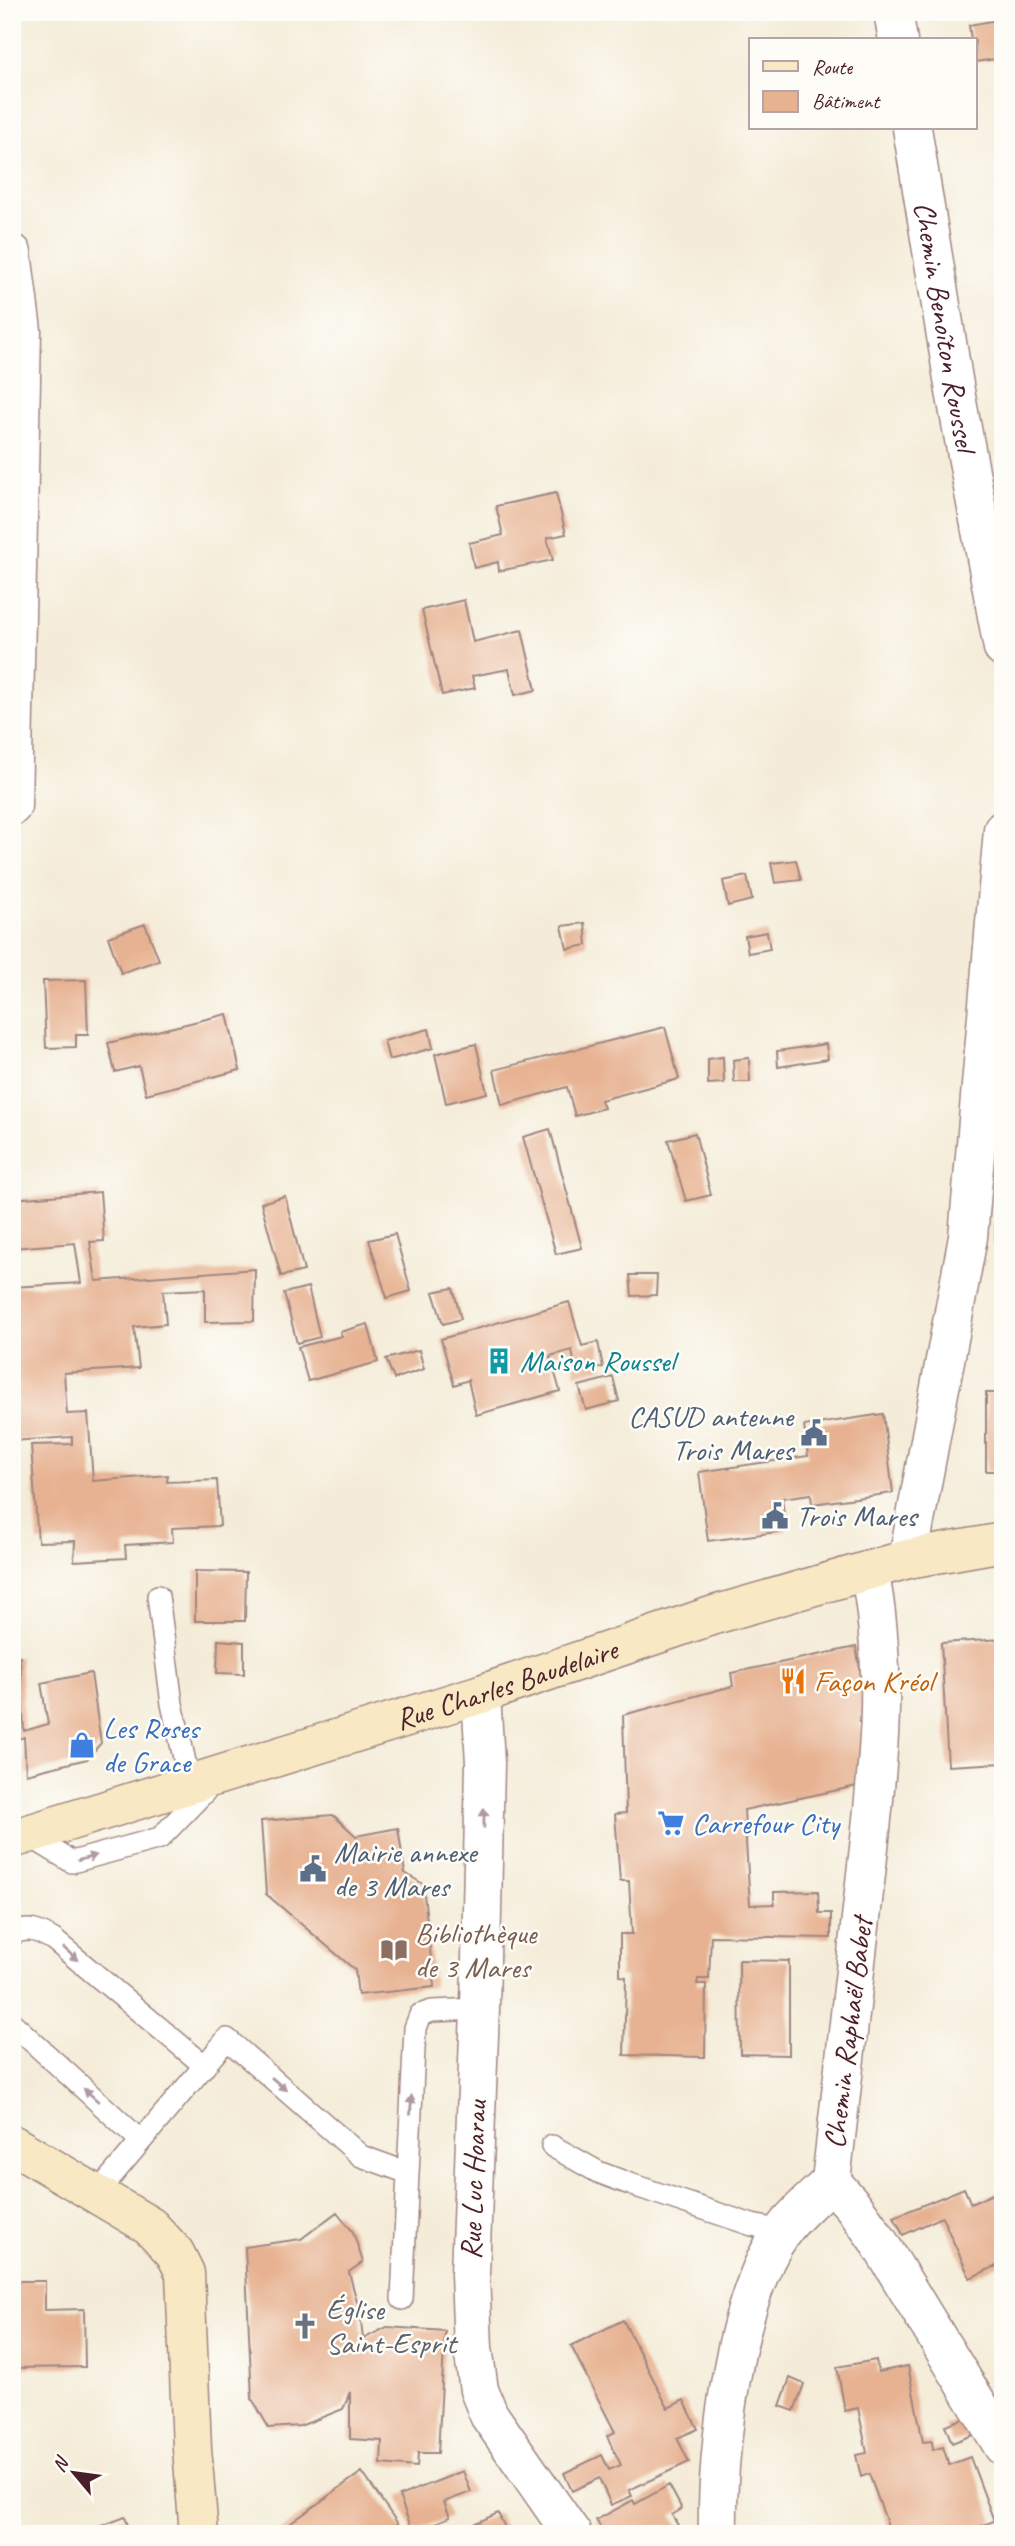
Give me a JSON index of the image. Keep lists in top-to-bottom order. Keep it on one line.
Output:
{"streets":{"main road":["Rue Charles Baudelaire"],"street":["Chemin Benoîton Roussel","Chemin Raphaël Babet","Rue Luc Hoarau"]},"crossings":[["Rue Charles Baudelaire","Chemin Raphaël Babet"],["Rue Charles Baudelaire","Rue Luc Hoarau"]],"one_way":["Rue Luc Hoarau"],"places":{"building":["Maison Roussel"],"public building":["CASUD antenne Trois Mares","Trois Mares","Mairie annexe de 3 Mares"],"restaurant":["Façon Kréol"],"shop":["Les Roses de Grace"],"supermarket":["Carrefour City"],"library":["Bibliothèque de 3 Mares"],"church":["Église Saint-Esprit"]},"legend":["Route","Bâtiment"],"north":"top left"}
